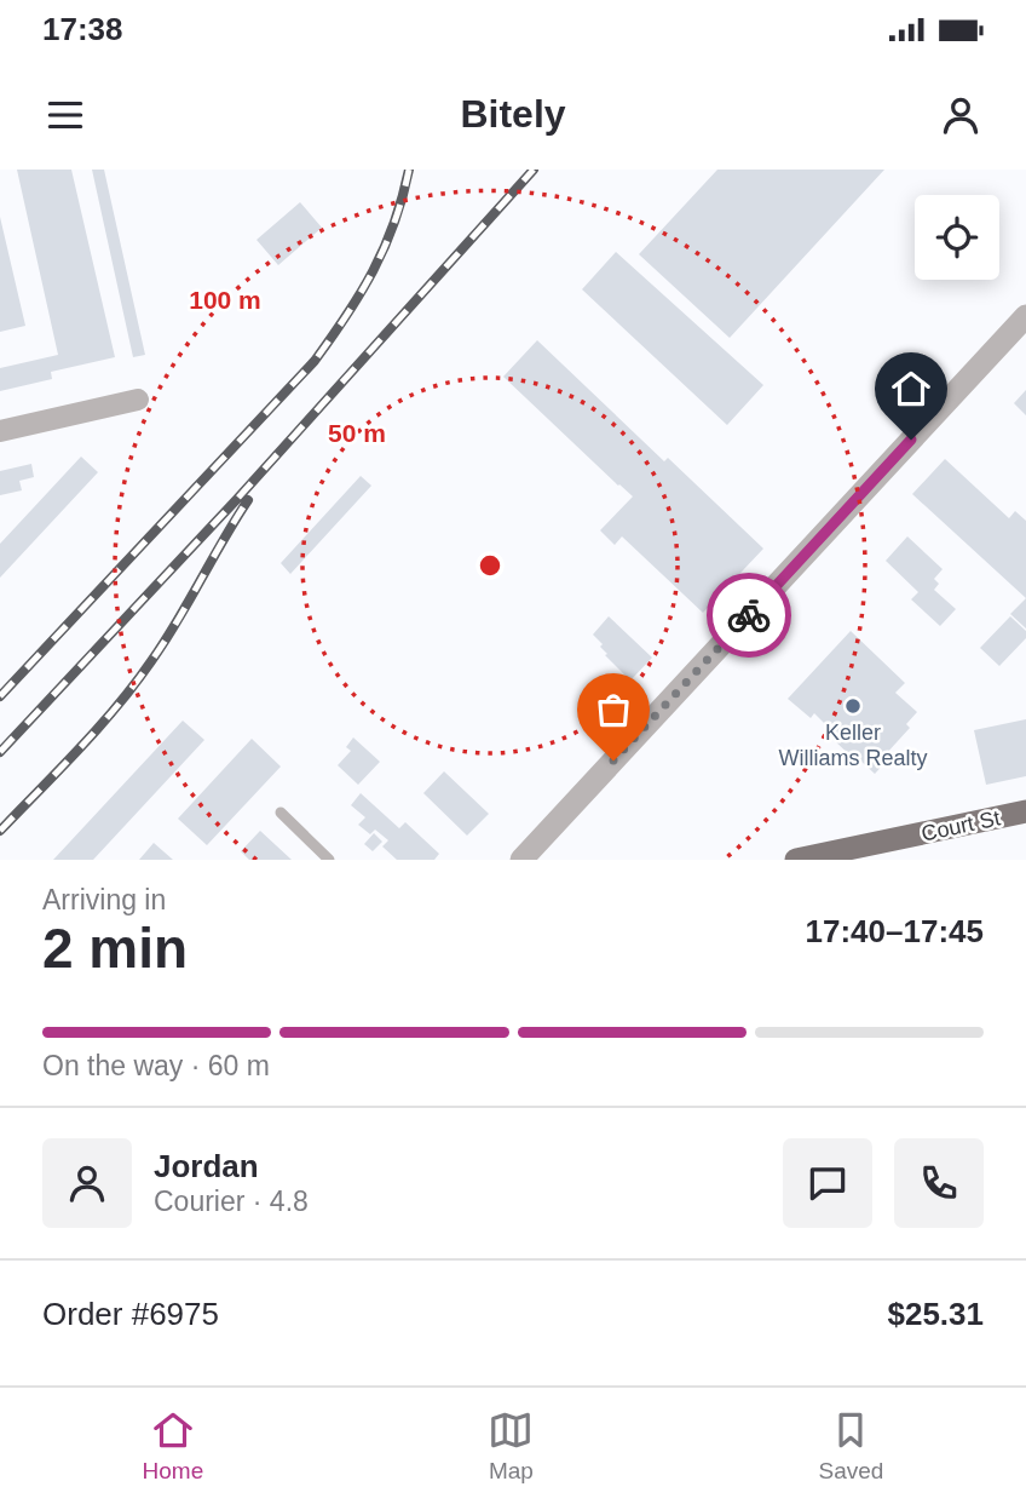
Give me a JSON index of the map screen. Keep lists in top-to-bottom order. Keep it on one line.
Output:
{"streets":{"main road":["Court St"]},"places":["Keller Williams Realty"],"page":{"status":"17:38","header":"Bitely","heading":["2 min","Arriving in","17:40–17:45"],"panel":["Jordan","Courier · 4.8","Order #6975","$25.31"],"bar":"On the way · 60 m","tabs":["Home","Map","Saved"]},"rings":["100 m","50 m"]}
